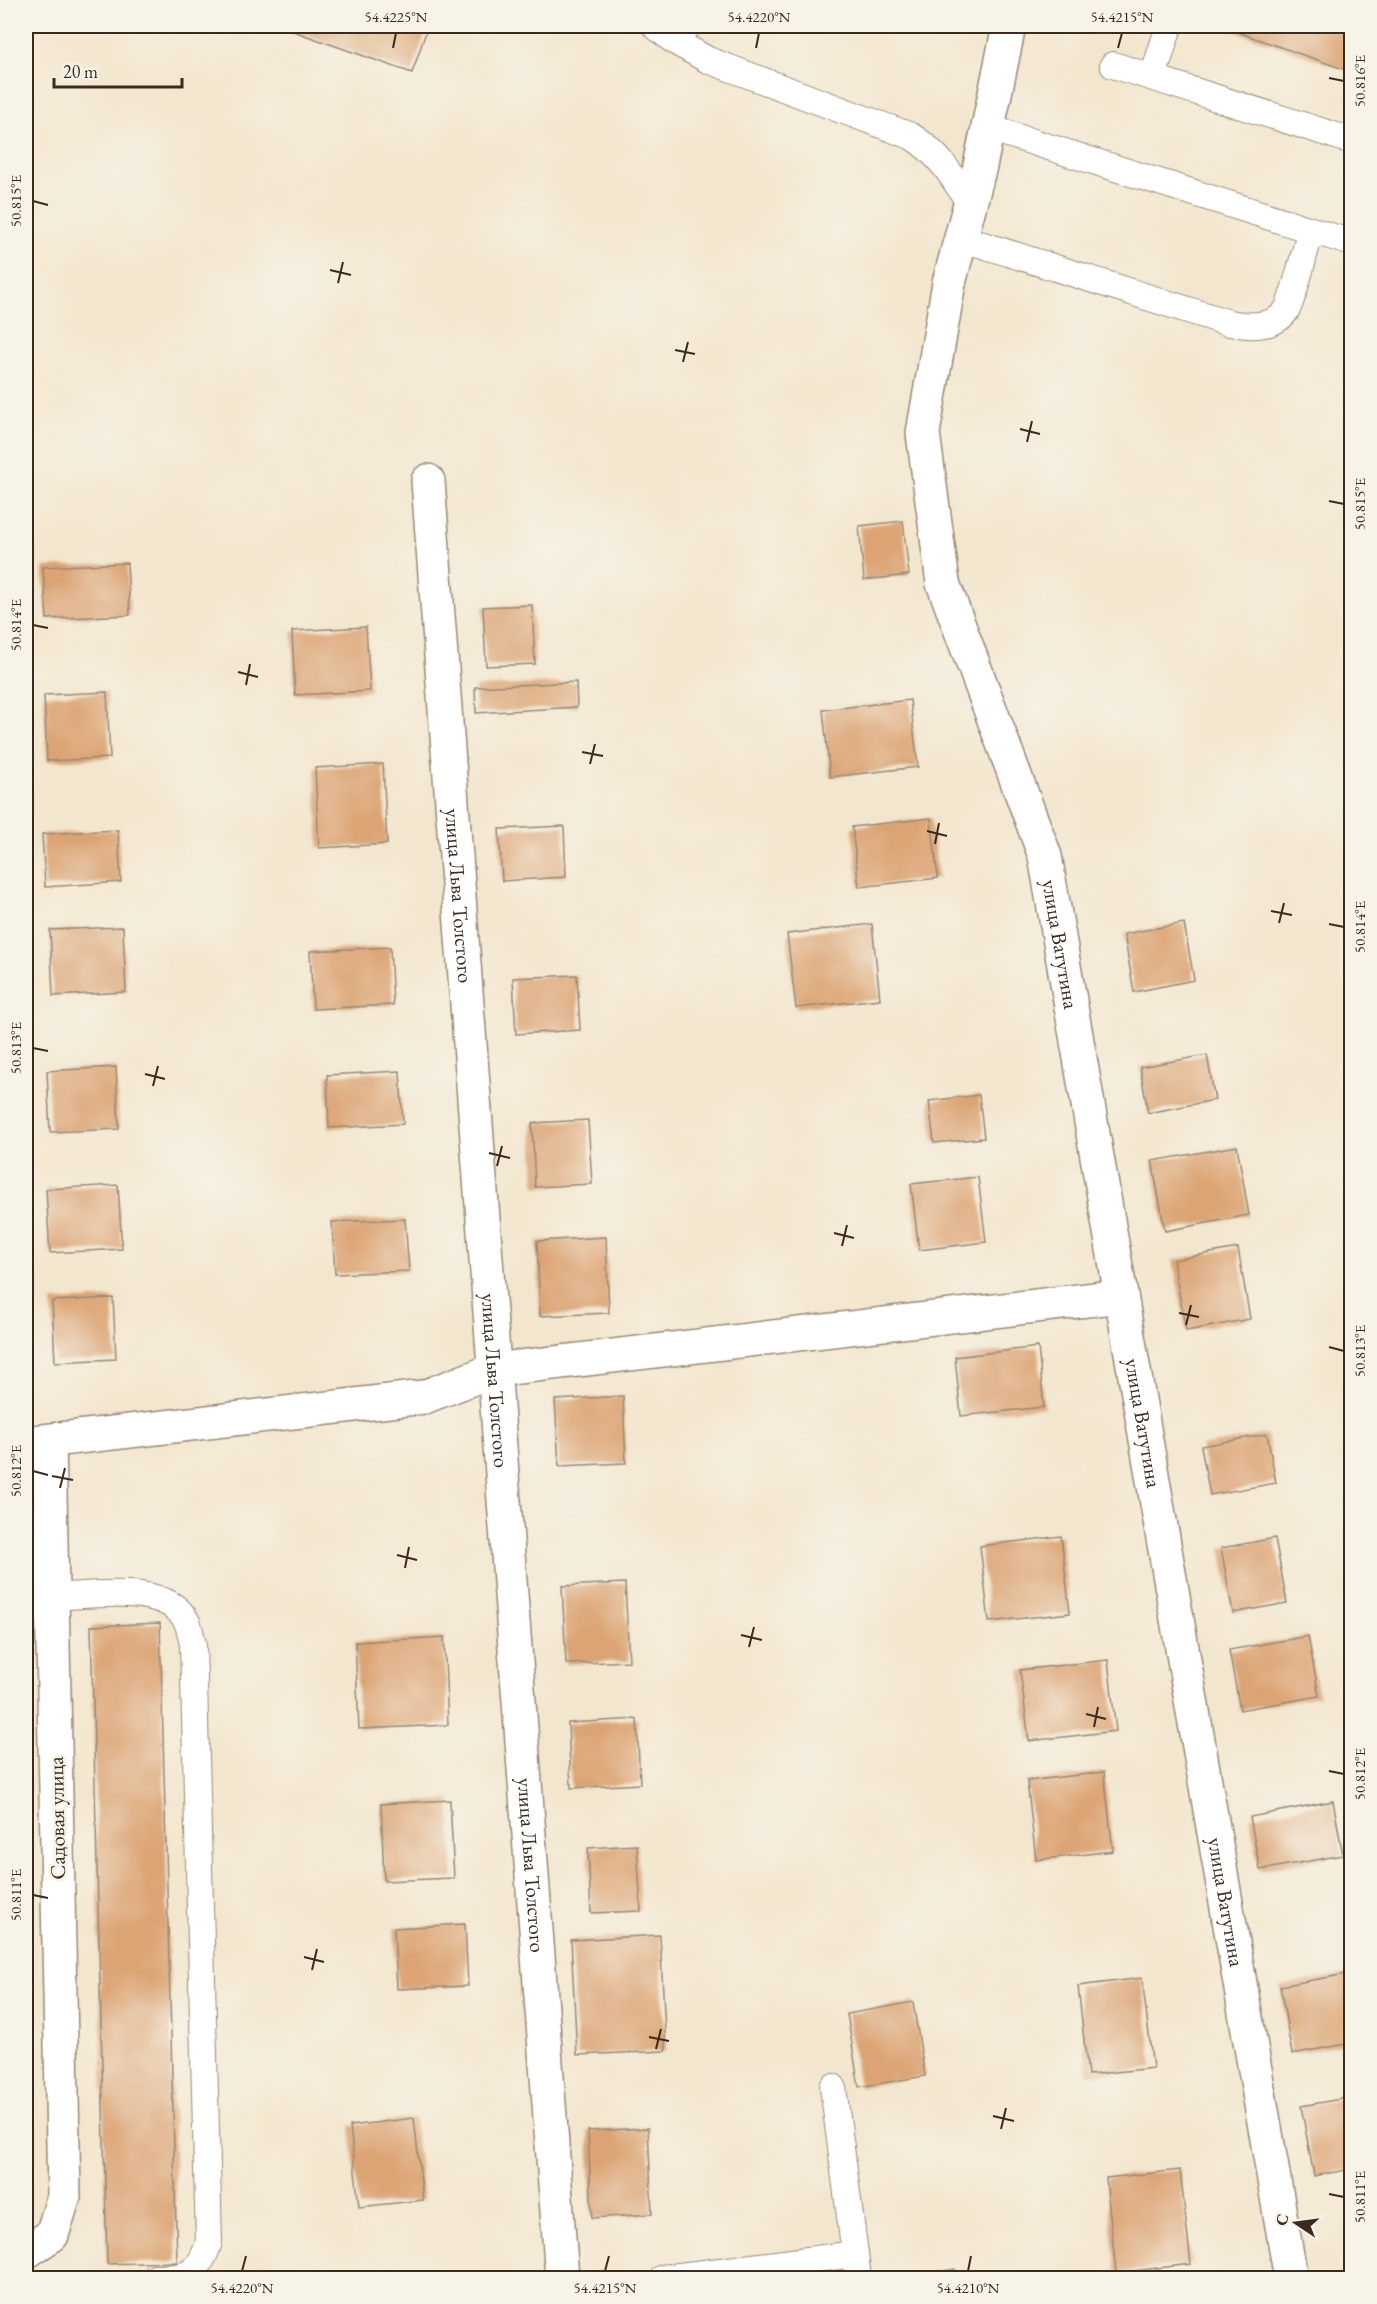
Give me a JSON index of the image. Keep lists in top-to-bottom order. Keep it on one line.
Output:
{"streets":{"street":["улица Льва Толстого","улица Ватутина","Садовая улица"]},"scale_bar":"20 m","north":"left","coordinates":["54.4225°N","54.4220°N","54.4215°N","50.816°E","50.815°E","50.814°E","50.813°E","50.812°E","50.811°E","54.4210°N"]}
